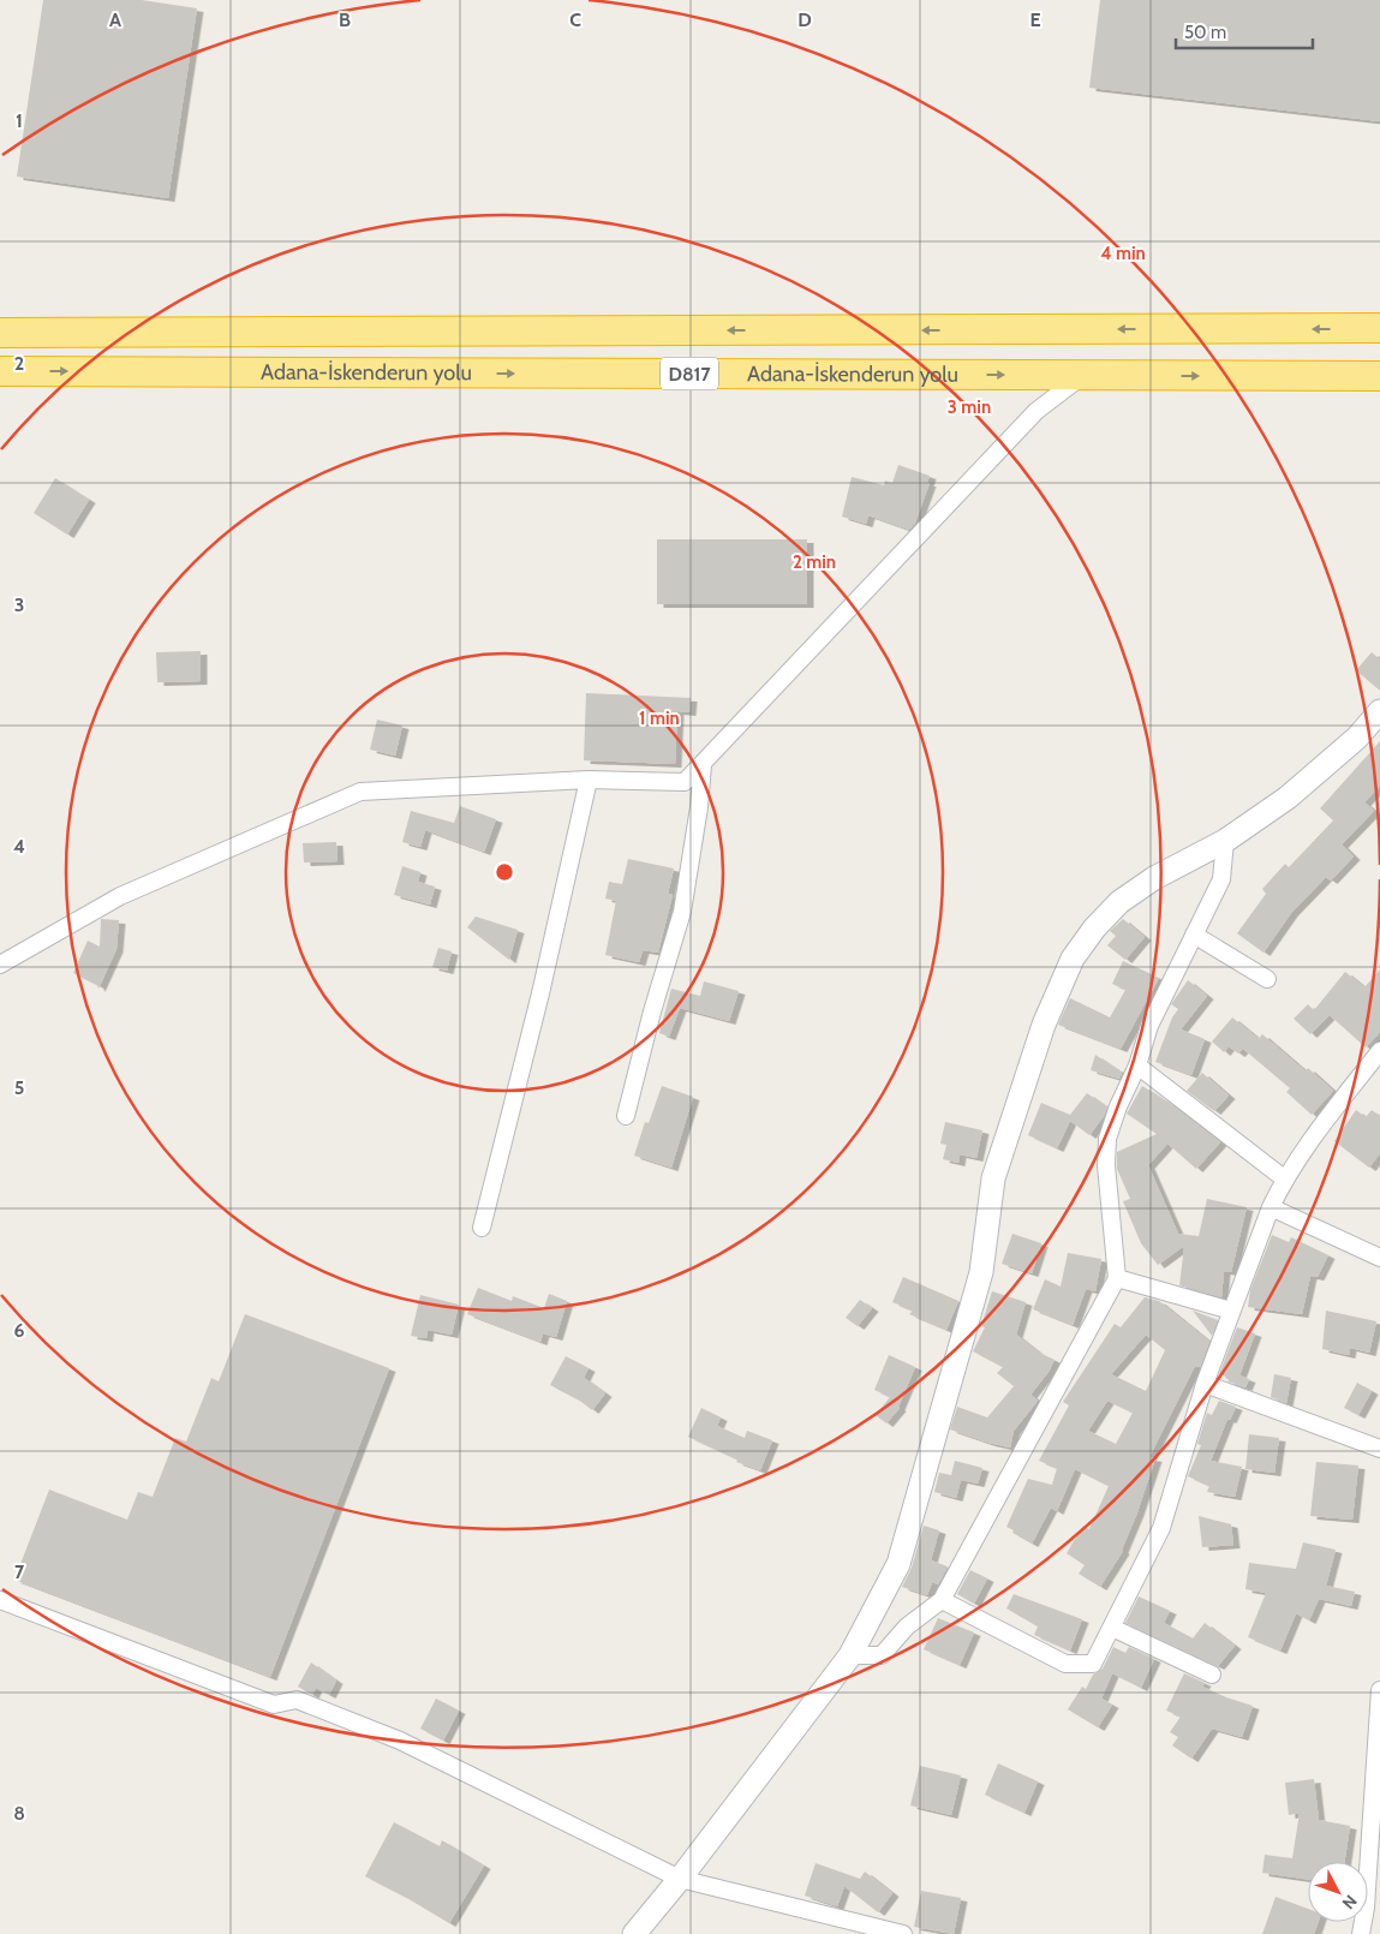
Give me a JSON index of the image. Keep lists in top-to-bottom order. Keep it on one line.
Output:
{"streets":{"highway":["Adana-İskenderun yolu","D817"]},"scale_bar":"50 m","north":"bottom right","grid":{"columns":["A","B","C","D","E"],"rows":["1","2","3","4","5","6","7","8"]},"rings":["4 min","3 min","2 min","1 min"]}
